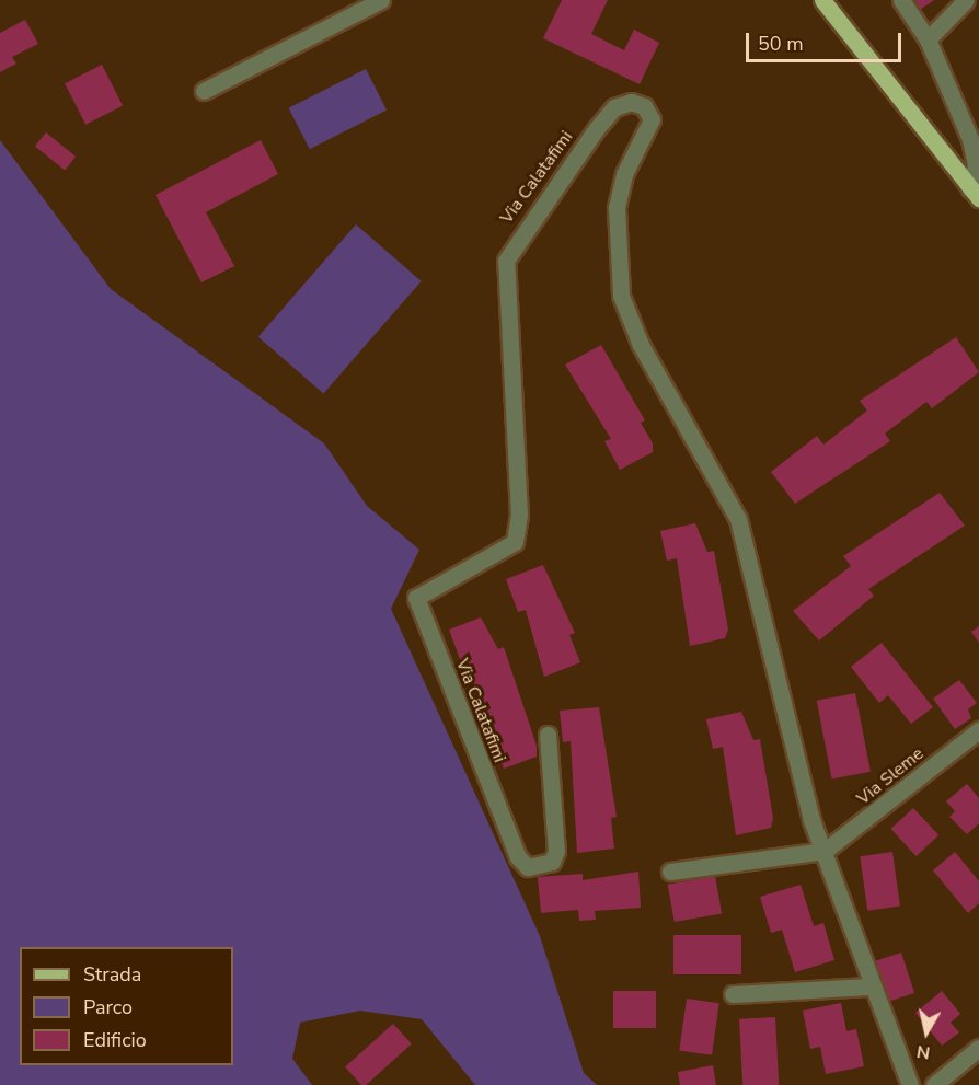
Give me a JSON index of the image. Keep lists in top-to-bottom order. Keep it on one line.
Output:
{"streets":{"street":["Via Calatafimi","Via Sleme"]},"crossings":[["Via Calatafimi","Via Sleme"]],"legend":["Strada","Parco","Edificio"],"scale_bar":"50 m","north":"bottom"}
